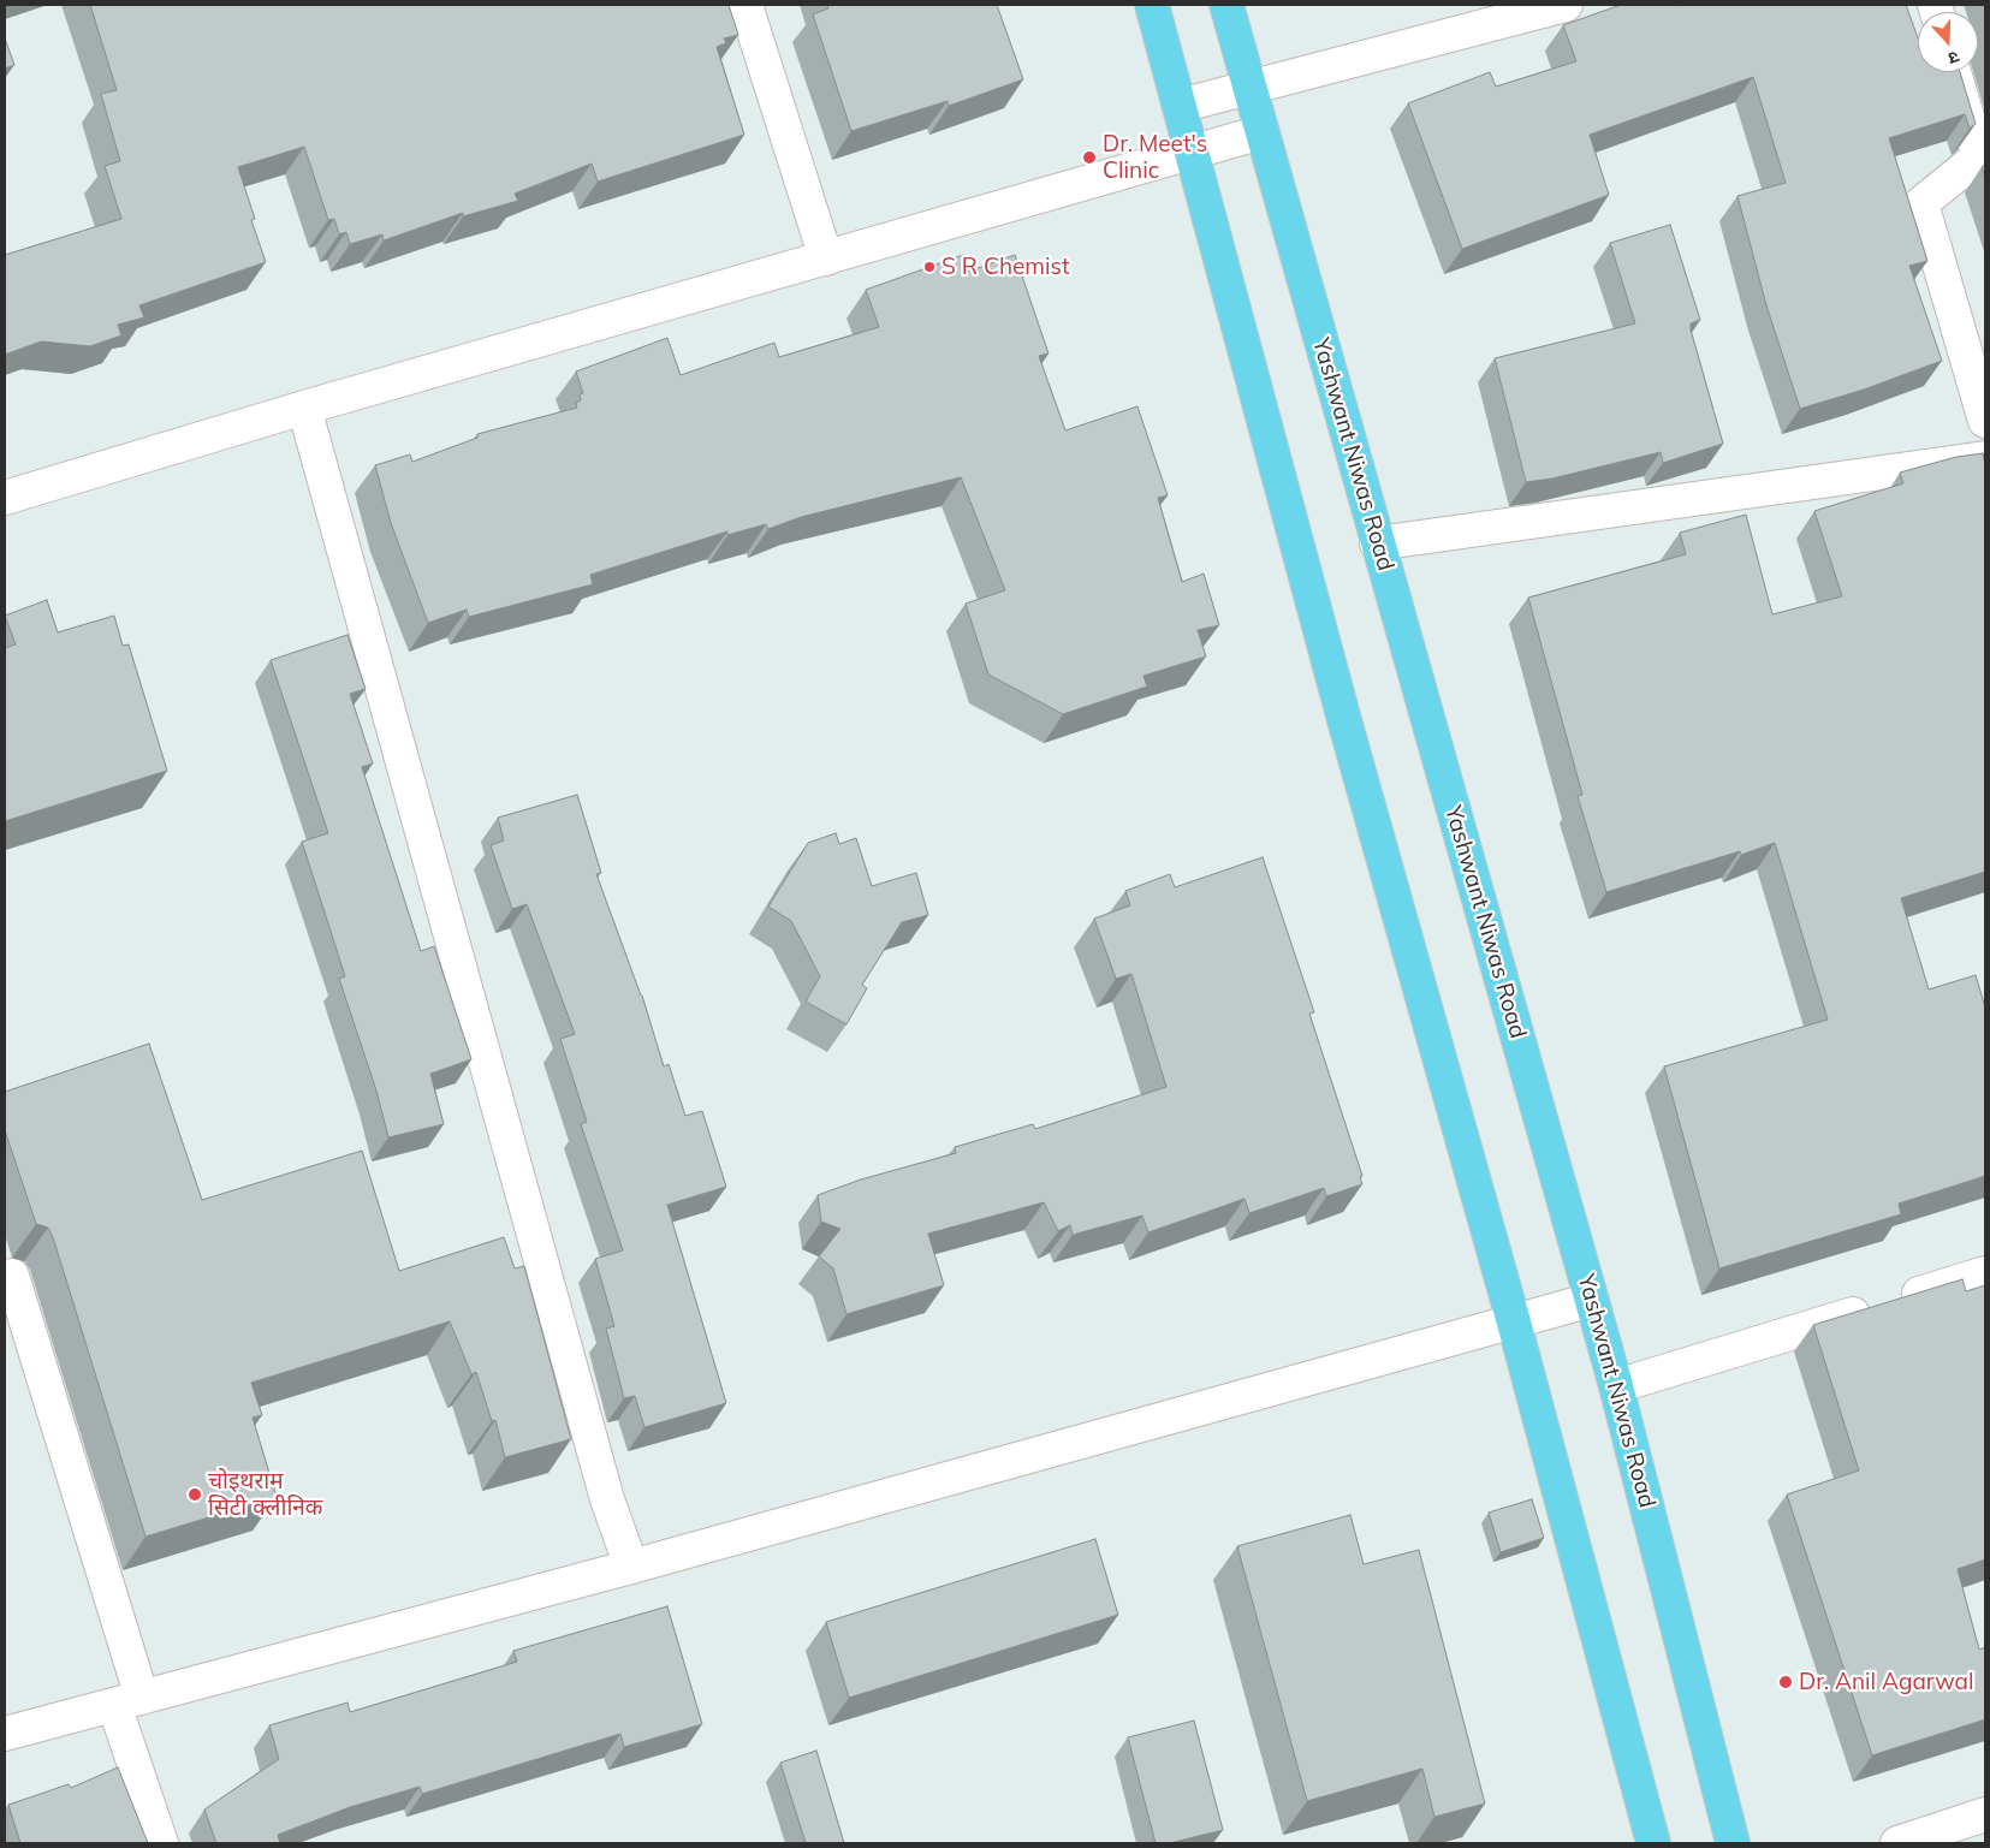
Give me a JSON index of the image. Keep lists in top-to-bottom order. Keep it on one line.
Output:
{"streets":{"main road":["Yashwant Niwas Road"]},"places":["Dr. Meet's Clinic","S R Chemist","चोइथराम सिटी क्लीनिक","Dr. Anil Agarwal"],"north":"bottom"}
